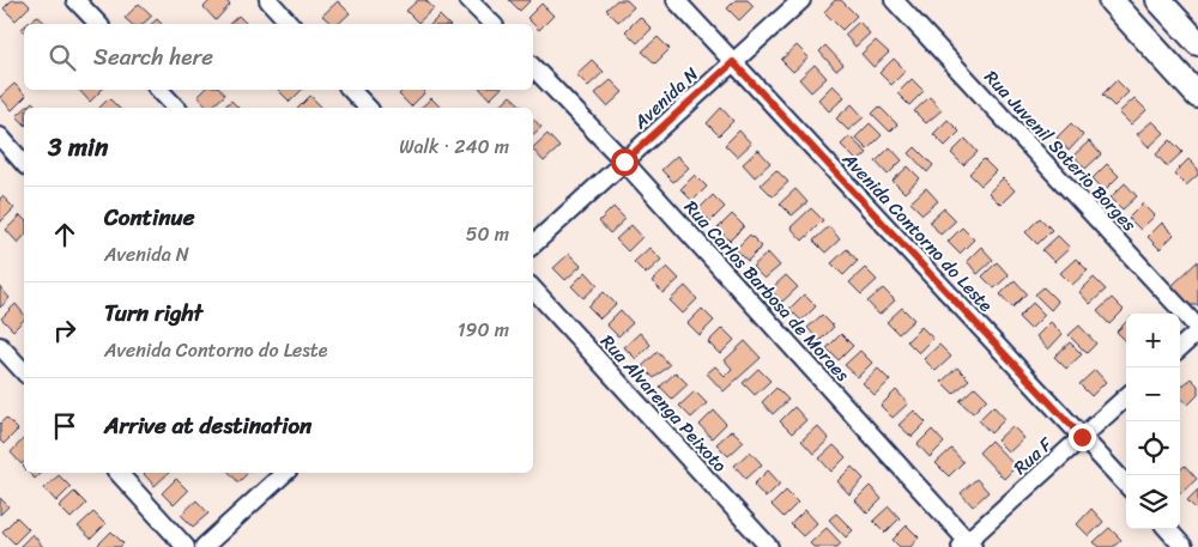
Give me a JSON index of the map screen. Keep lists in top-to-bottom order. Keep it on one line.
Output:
{"streets":{"street":["Avenida N","Rua Juvenil Soterio Borges","Avenida Contorno do Leste","Rua Carlos Barbosa de Moraes","Rua Alvarenga Peixoto","Rua F"]},"crossings":[["Avenida N","Avenida Contorno do Leste"],["Avenida N","Rua Carlos Barbosa de Moraes"],["Avenida Contorno do Leste","Rua F"],["Rua Carlos Barbosa de Moraes","Rua F"]],"page":{"search":"Search here","heading":["3 min","Walk · 240 m"],"list":[["Continue","Avenida N","50 m"],["Turn right","Avenida Contorno do Leste","190 m"],"Arrive at destination"],"map_buttons":["+","−"]}}
